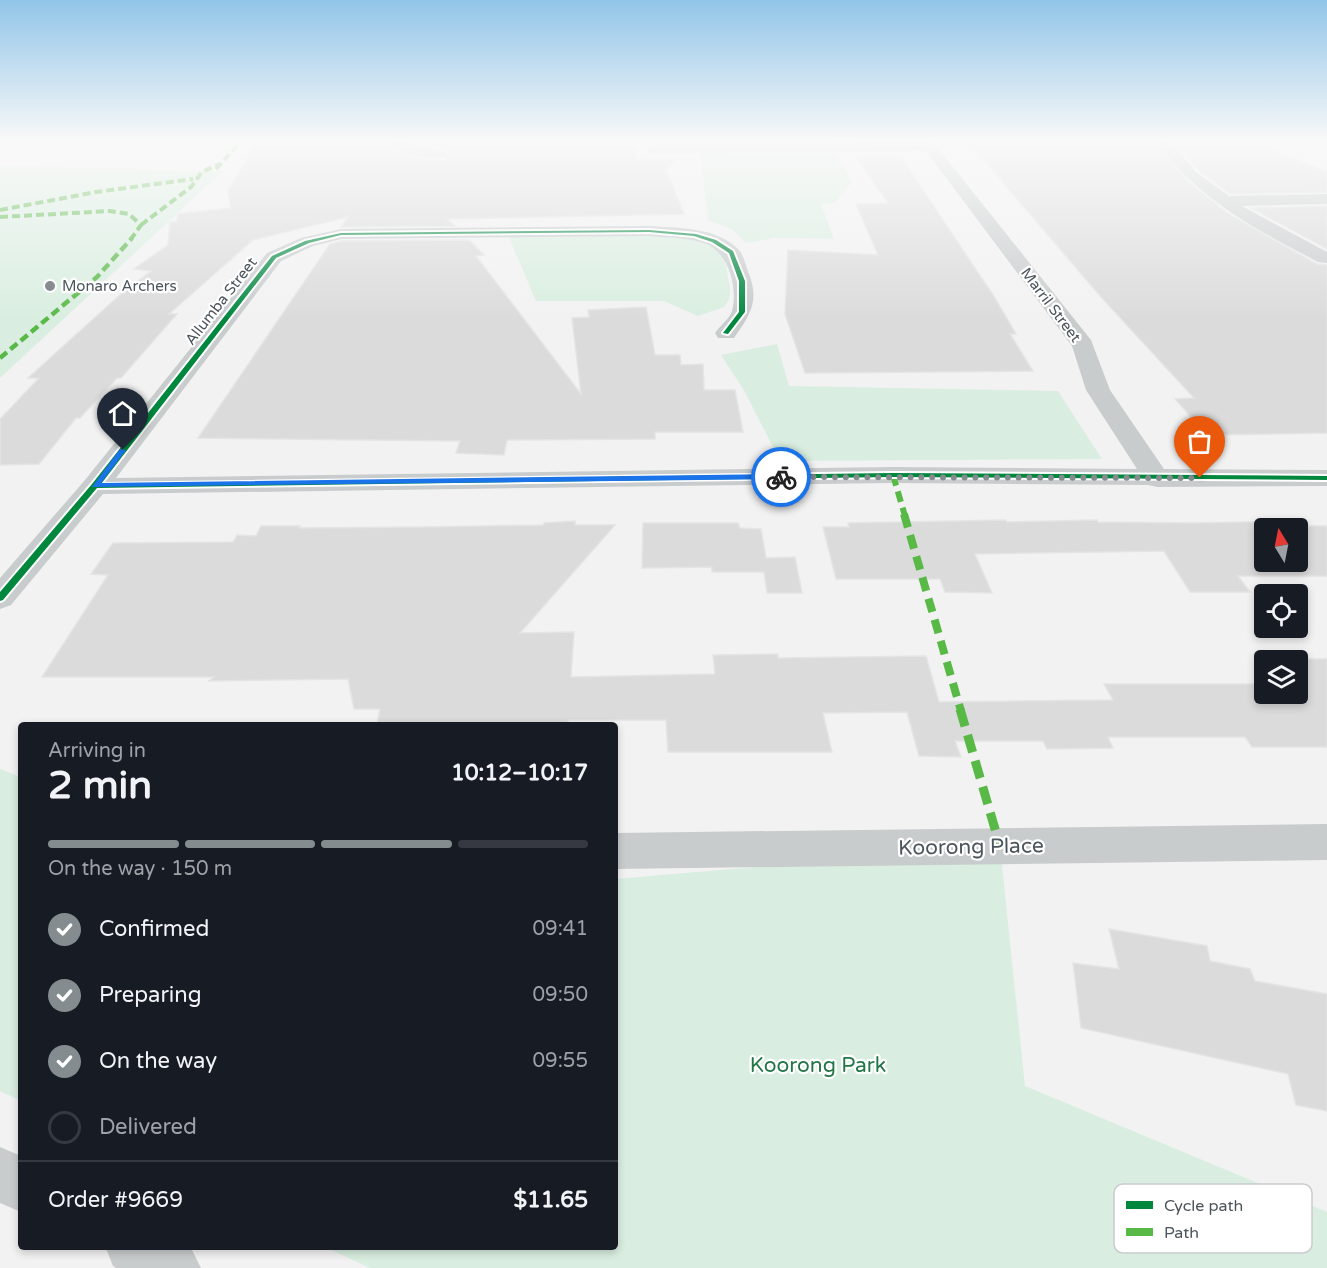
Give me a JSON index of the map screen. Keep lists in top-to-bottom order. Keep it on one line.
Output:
{"streets":{"street":["Allumba Street","Marril Street","Koorong Place"]},"parks":["Koorong Park"],"places":["Monaro Archers"],"legend":["Cycle path","Path"],"north":"top","page":{"heading":["2 min","Arriving in","10:12–10:17"],"panel":["Order #9669","$11.65"],"bar":"On the way · 150 m","list":[["Confirmed","09:41"],["Preparing","09:50"],["On the way","09:55"],"Delivered"]}}
